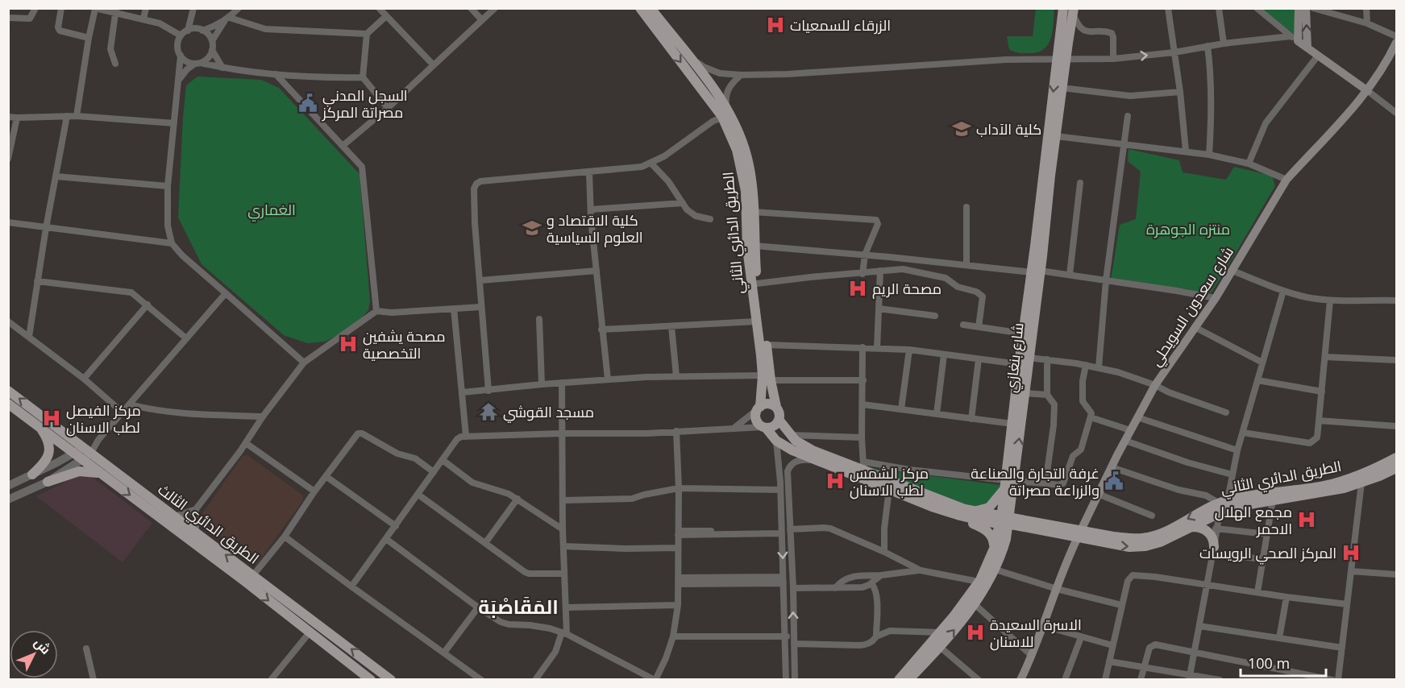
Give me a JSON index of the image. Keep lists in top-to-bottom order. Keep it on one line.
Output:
{"streets":{"main road":["الطريق الدائري الثاني","شارع سعدون السويحلي","شارع بنغازي","الطريق الدائري الثالث"]},"crossings":[["الطريق الدائري الثاني","شارع سعدون السويحلي"]],"districts":["المَقَاصْبَة"],"parks":["الغماري","منتزه الجوهرة"],"places":{"hospital":["الزرقاء للسمعيات","مصحة الريم","مصحة يشفين التخصصية","مركز الفيصل لطب الاسنان","مركز الشمس لطب الاسنان","مجمع الهلال الاحمر","المركز الصحي الرويسات","الاسرة السعيدة للاسنان"],"public building":["السجل المدني مصراتة المركز","غرفة التجارة والصناعة والزراعة مصراتة"],"school or university":["كلية الآداب","كلية الاقتصاد و العلوم السياسية"],"temple":["مسجد القوشي"]},"scale_bar":"100 m","north":"top right"}
